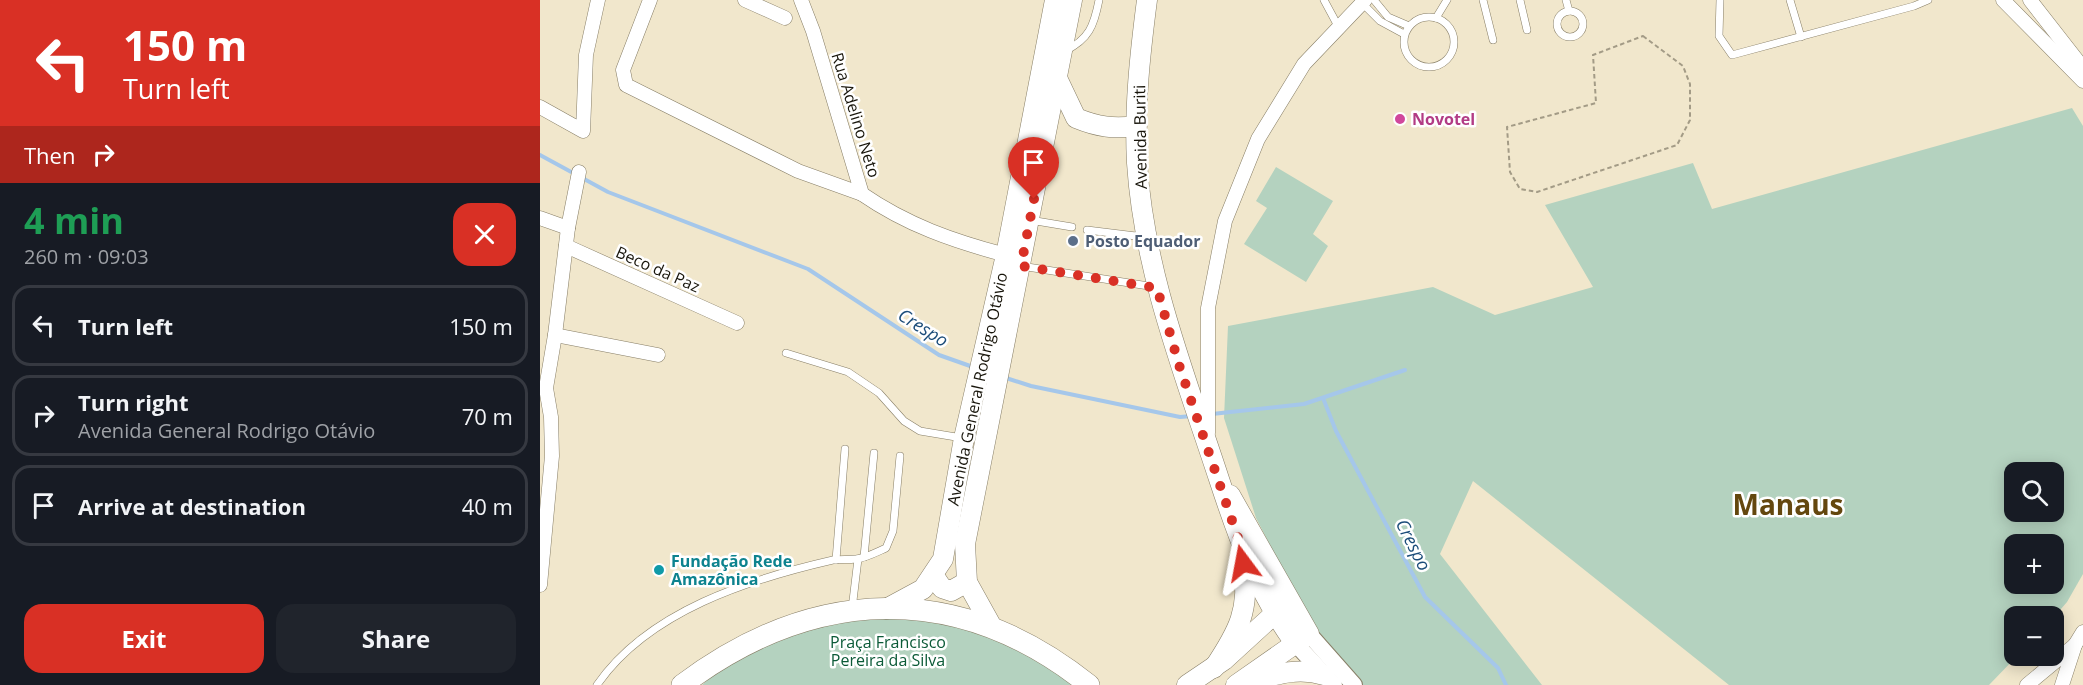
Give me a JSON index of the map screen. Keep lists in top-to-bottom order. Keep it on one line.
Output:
{"streets":{"main road":["Avenida Buriti","Avenida General Rodrigo Otávio"],"street":["Rua Adelino Neto","Beco da Paz"]},"crossings":[["Rua Adelino Neto","Avenida General Rodrigo Otávio"]],"districts":["Manaus"],"water":["Crespo"],"parks":["Praça Francisco Pereira da Silva"],"places":["Novotel","Posto Equador","Fundação Rede Amazônica"],"page":{"turn":["150 m","Turn left"],"then":"Then","heading":["4 min","260 m · 09:03"],"list":[{"name":"Turn left","value":"150 m"},{"name":"Turn right","note":"Avenida General Rodrigo Otávio","value":"70 m"},{"name":"Arrive at destination","value":"40 m"}],"map_buttons":["+","−"],"buttons":["Exit","Share"]}}
